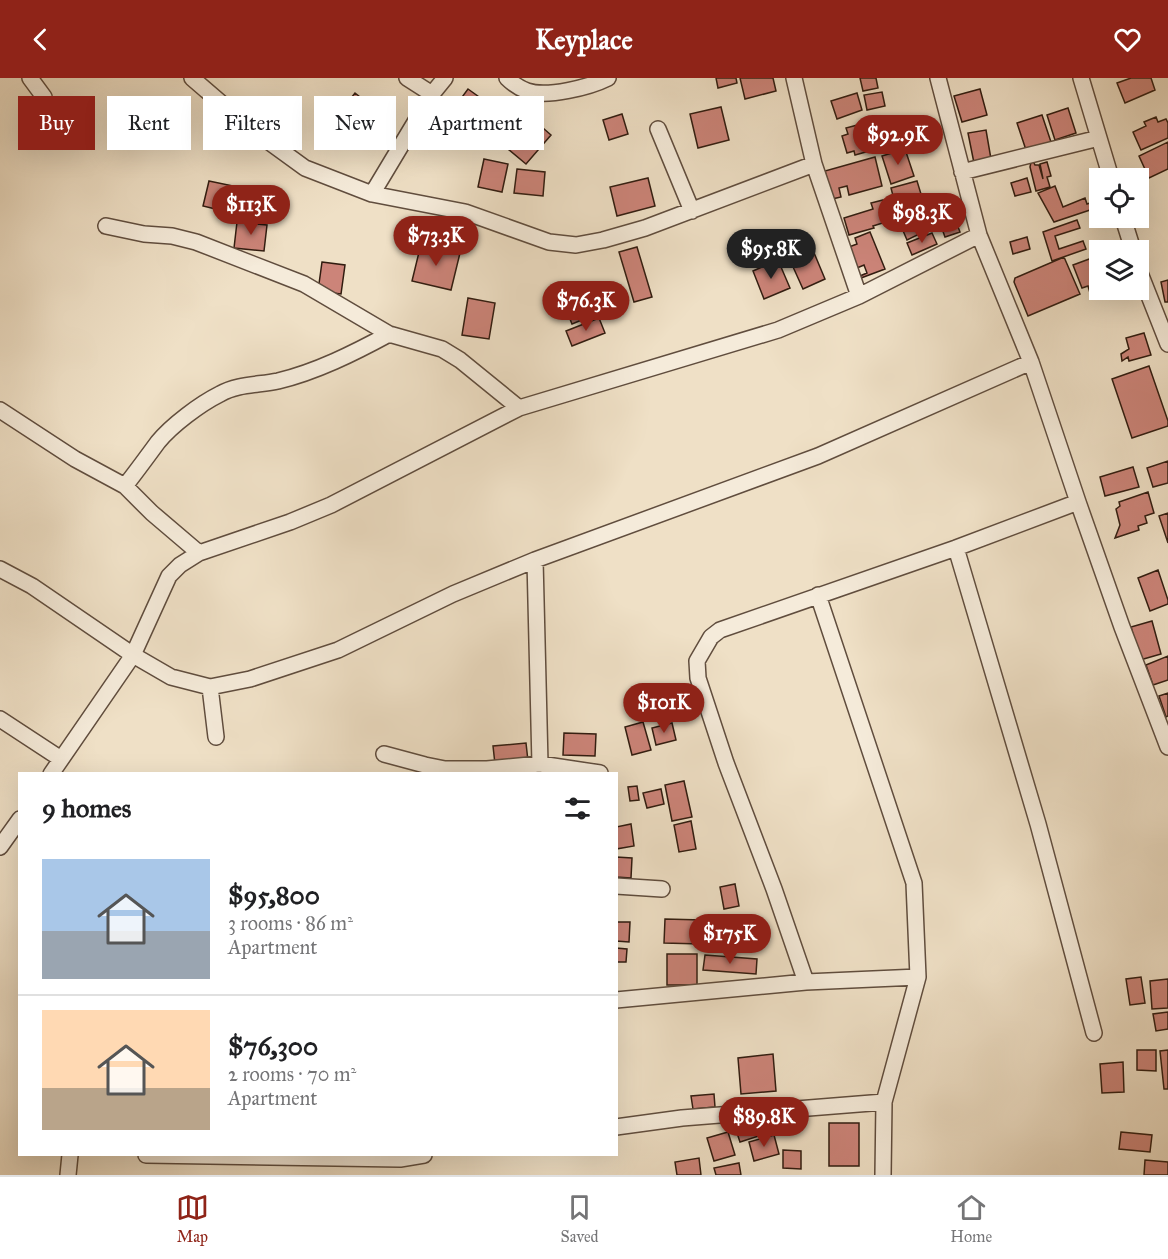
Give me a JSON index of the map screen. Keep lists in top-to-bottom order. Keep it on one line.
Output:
{"page":{"header":"Keyplace","chip":["Buy","Rent","Filters","New","Apartment"],"price":["$92.9K","$113K","$98.3K","$73.3K","$95.8K","$76.3K","$101K","$175K","$89.8K"],"heading":"9 homes","list":[{"name":"$95,800","note":"3 rooms · 86 m² · Apartment"},{"name":"$76,300","note":"2 rooms · 70 m² · Apartment"}],"tabs":["Map","Saved","Home"]}}
